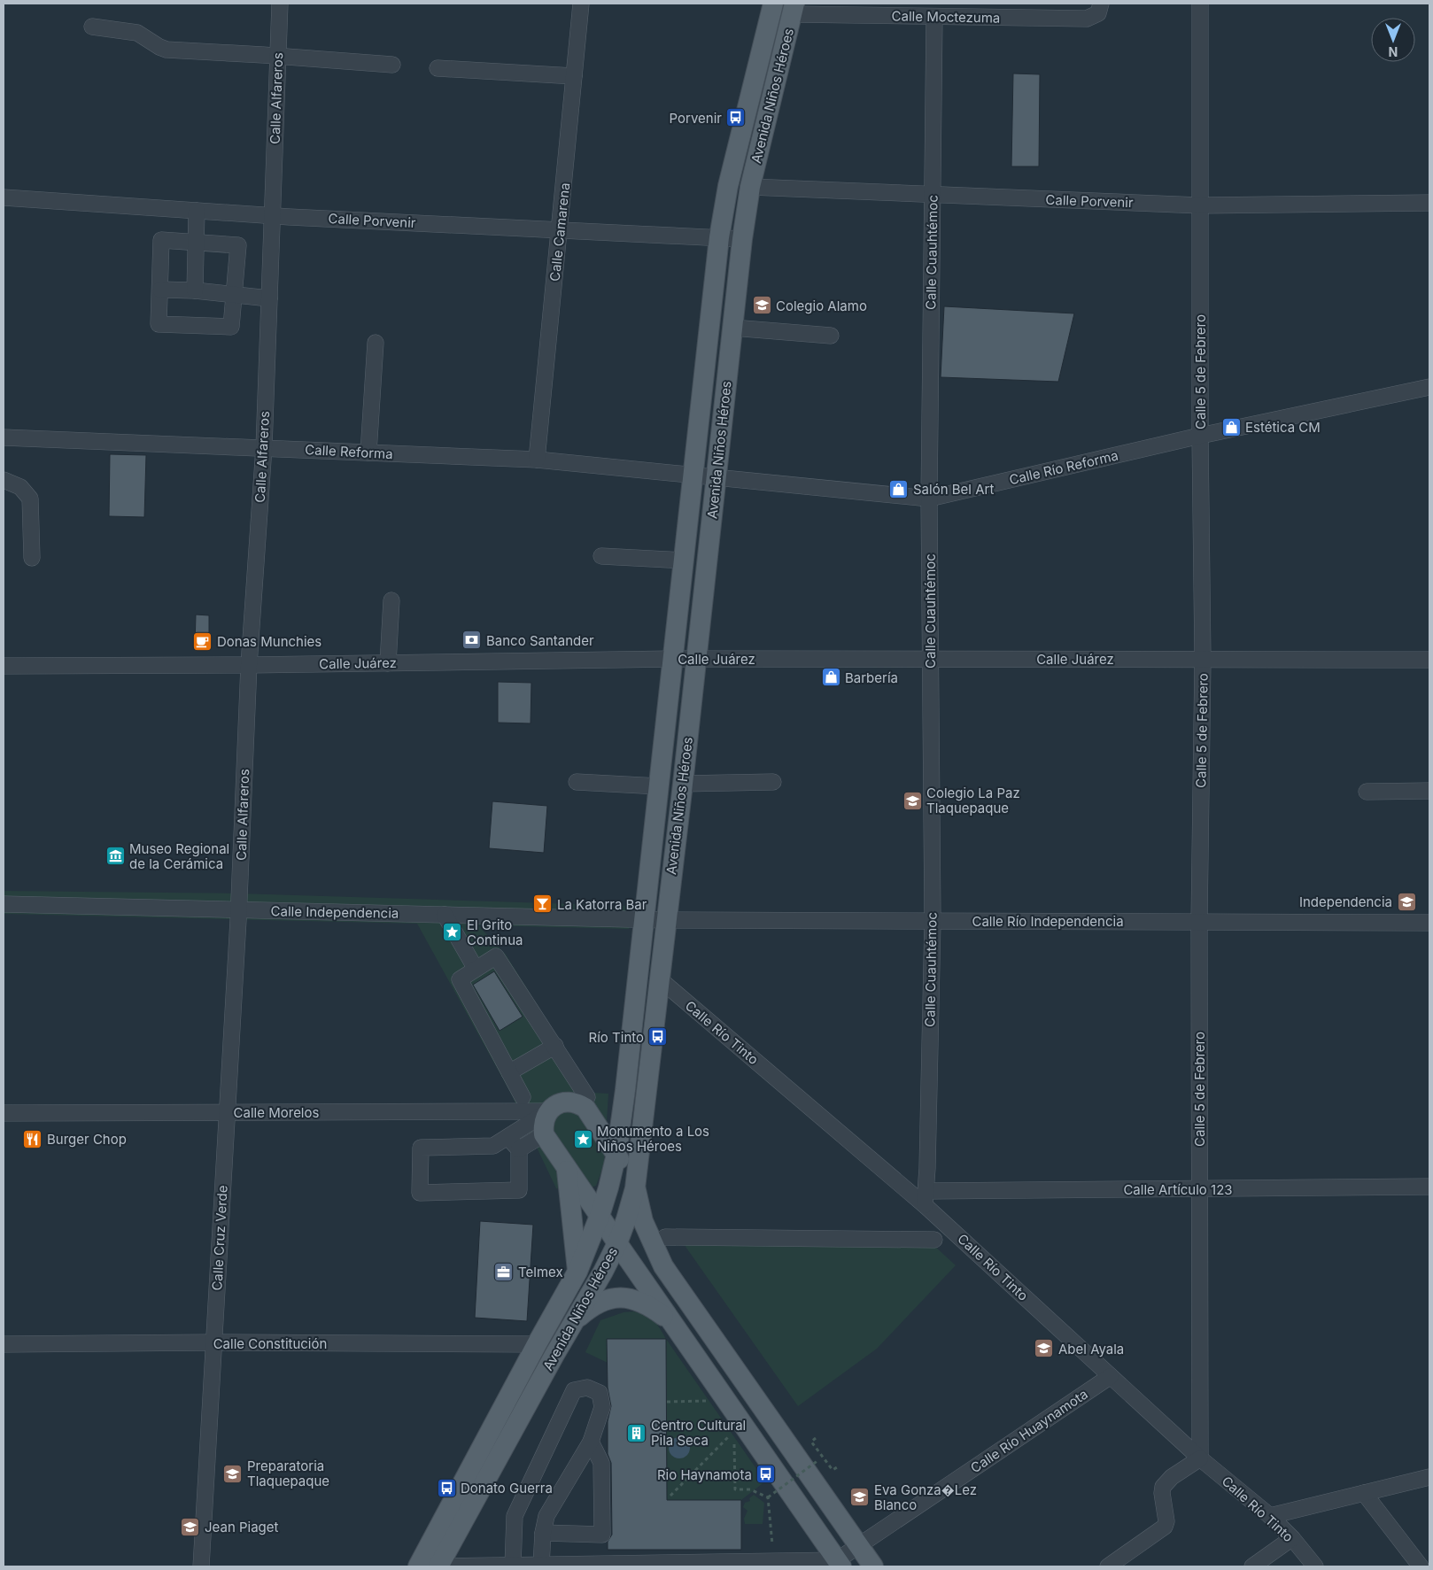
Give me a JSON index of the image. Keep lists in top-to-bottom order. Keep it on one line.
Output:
{"streets":{"main road":["Avenida Niños Héroes"],"street":["Calle Moctezuma","Calle Alfareros","Calle Porvenir","Calle Camarena","Calle Cuauhtémoc","Calle 5 de Febrero","Calle Reforma","Calle Río Reforma","Calle Juárez","Calle Independencia","Calle Río Independencia","Calle Río Tinto","Calle Morelos","Calle Artículo 123","Calle Cruz Verde","Calle Constitución","Calle Río Huaynamota"]},"crossings":[["Calle Moctezuma","Avenida Niños Héroes"],["Calle Moctezuma","Calle Cuauhtémoc"],["Avenida Niños Héroes","Calle Porvenir"],["Avenida Niños Héroes","Calle Reforma"],["Avenida Niños Héroes","Calle Río Reforma"],["Avenida Niños Héroes","Calle Juárez"],["Avenida Niños Héroes","Calle Independencia"],["Avenida Niños Héroes","Calle Río Independencia"],["Avenida Niños Héroes","Calle Río Tinto"],["Avenida Niños Héroes","Calle Constitución"],["Calle Alfareros","Calle Porvenir"],["Calle Alfareros","Calle Reforma"],["Calle Alfareros","Calle Juárez"],["Calle Alfareros","Calle Independencia"],["Calle Alfareros","Calle Cruz Verde"],["Calle Porvenir","Calle Camarena"],["Calle Porvenir","Calle Cuauhtémoc"],["Calle Porvenir","Calle 5 de Febrero"],["Calle Camarena","Calle Reforma"],["Calle Cuauhtémoc","Calle Río Reforma"],["Calle Cuauhtémoc","Calle Juárez"],["Calle Cuauhtémoc","Calle Río Independencia"],["Calle Cuauhtémoc","Calle Río Tinto"],["Calle Cuauhtémoc","Calle Artículo 123"],["Calle 5 de Febrero","Calle Río Reforma"],["Calle 5 de Febrero","Calle Juárez"],["Calle 5 de Febrero","Calle Río Independencia"],["Calle 5 de Febrero","Calle Río Tinto"],["Calle 5 de Febrero","Calle Artículo 123"],["Calle Reforma","Calle Río Reforma"],["Calle Independencia","Calle Río Independencia"],["Calle Independencia","Calle Cruz Verde"],["Calle Río Tinto","Calle Artículo 123"],["Calle Río Tinto","Calle Río Huaynamota"],["Calle Morelos","Calle Cruz Verde"],["Calle Cruz Verde","Calle Constitución"]],"places":{"bus stop":["Porvenir","Río Tinto","Rio Haynamota","Donato Guerra"],"school or university":["Colegio Alamo","Colegio La Paz Tlaquepaque","Independencia","Abel Ayala","Preparatoria Tlaquepaque","Eva Gonza�Lez Blanco","Jean Piaget"],"shop":["Estética CM","Salón Bel Art","Barbería"],"bank":["Banco Santander"],"cafe":["Donas Munchies"],"museum":["Museo Regional de la Cerámica"],"bar":["La Katorra Bar"],"place":["El Grito Continua","Monumento a Los Niños Héroes"],"restaurant":["Burger Chop"],"office":["Telmex"],"building":["Centro Cultural Pila Seca"]},"north":"bottom"}
